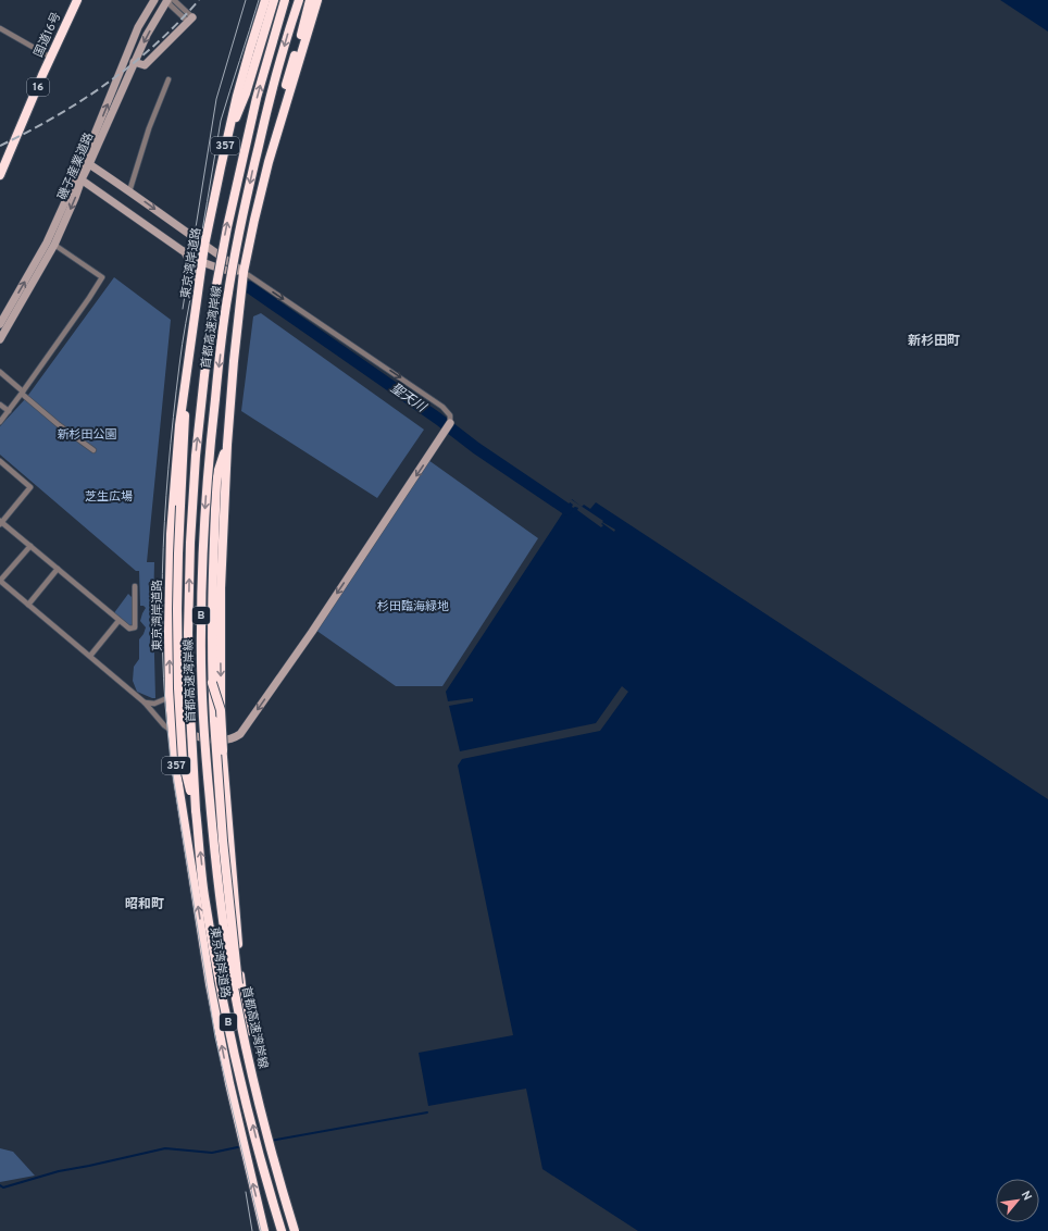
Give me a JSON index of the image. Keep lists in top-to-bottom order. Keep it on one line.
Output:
{"streets":{"highway":["国道16号","16","357","東京湾岸道路","首都高速湾岸線","B"],"street":["磯子産業道路"]},"crossings":[["東京湾岸道路","首都高速湾岸線"],["東京湾岸道路","B"],["首都高速湾岸線","B"]],"districts":["新杉田町","昭和町"],"water":["聖天川"],"parks":["新杉田公園","芝生広場","杉田臨海緑地"],"north":"top right"}
